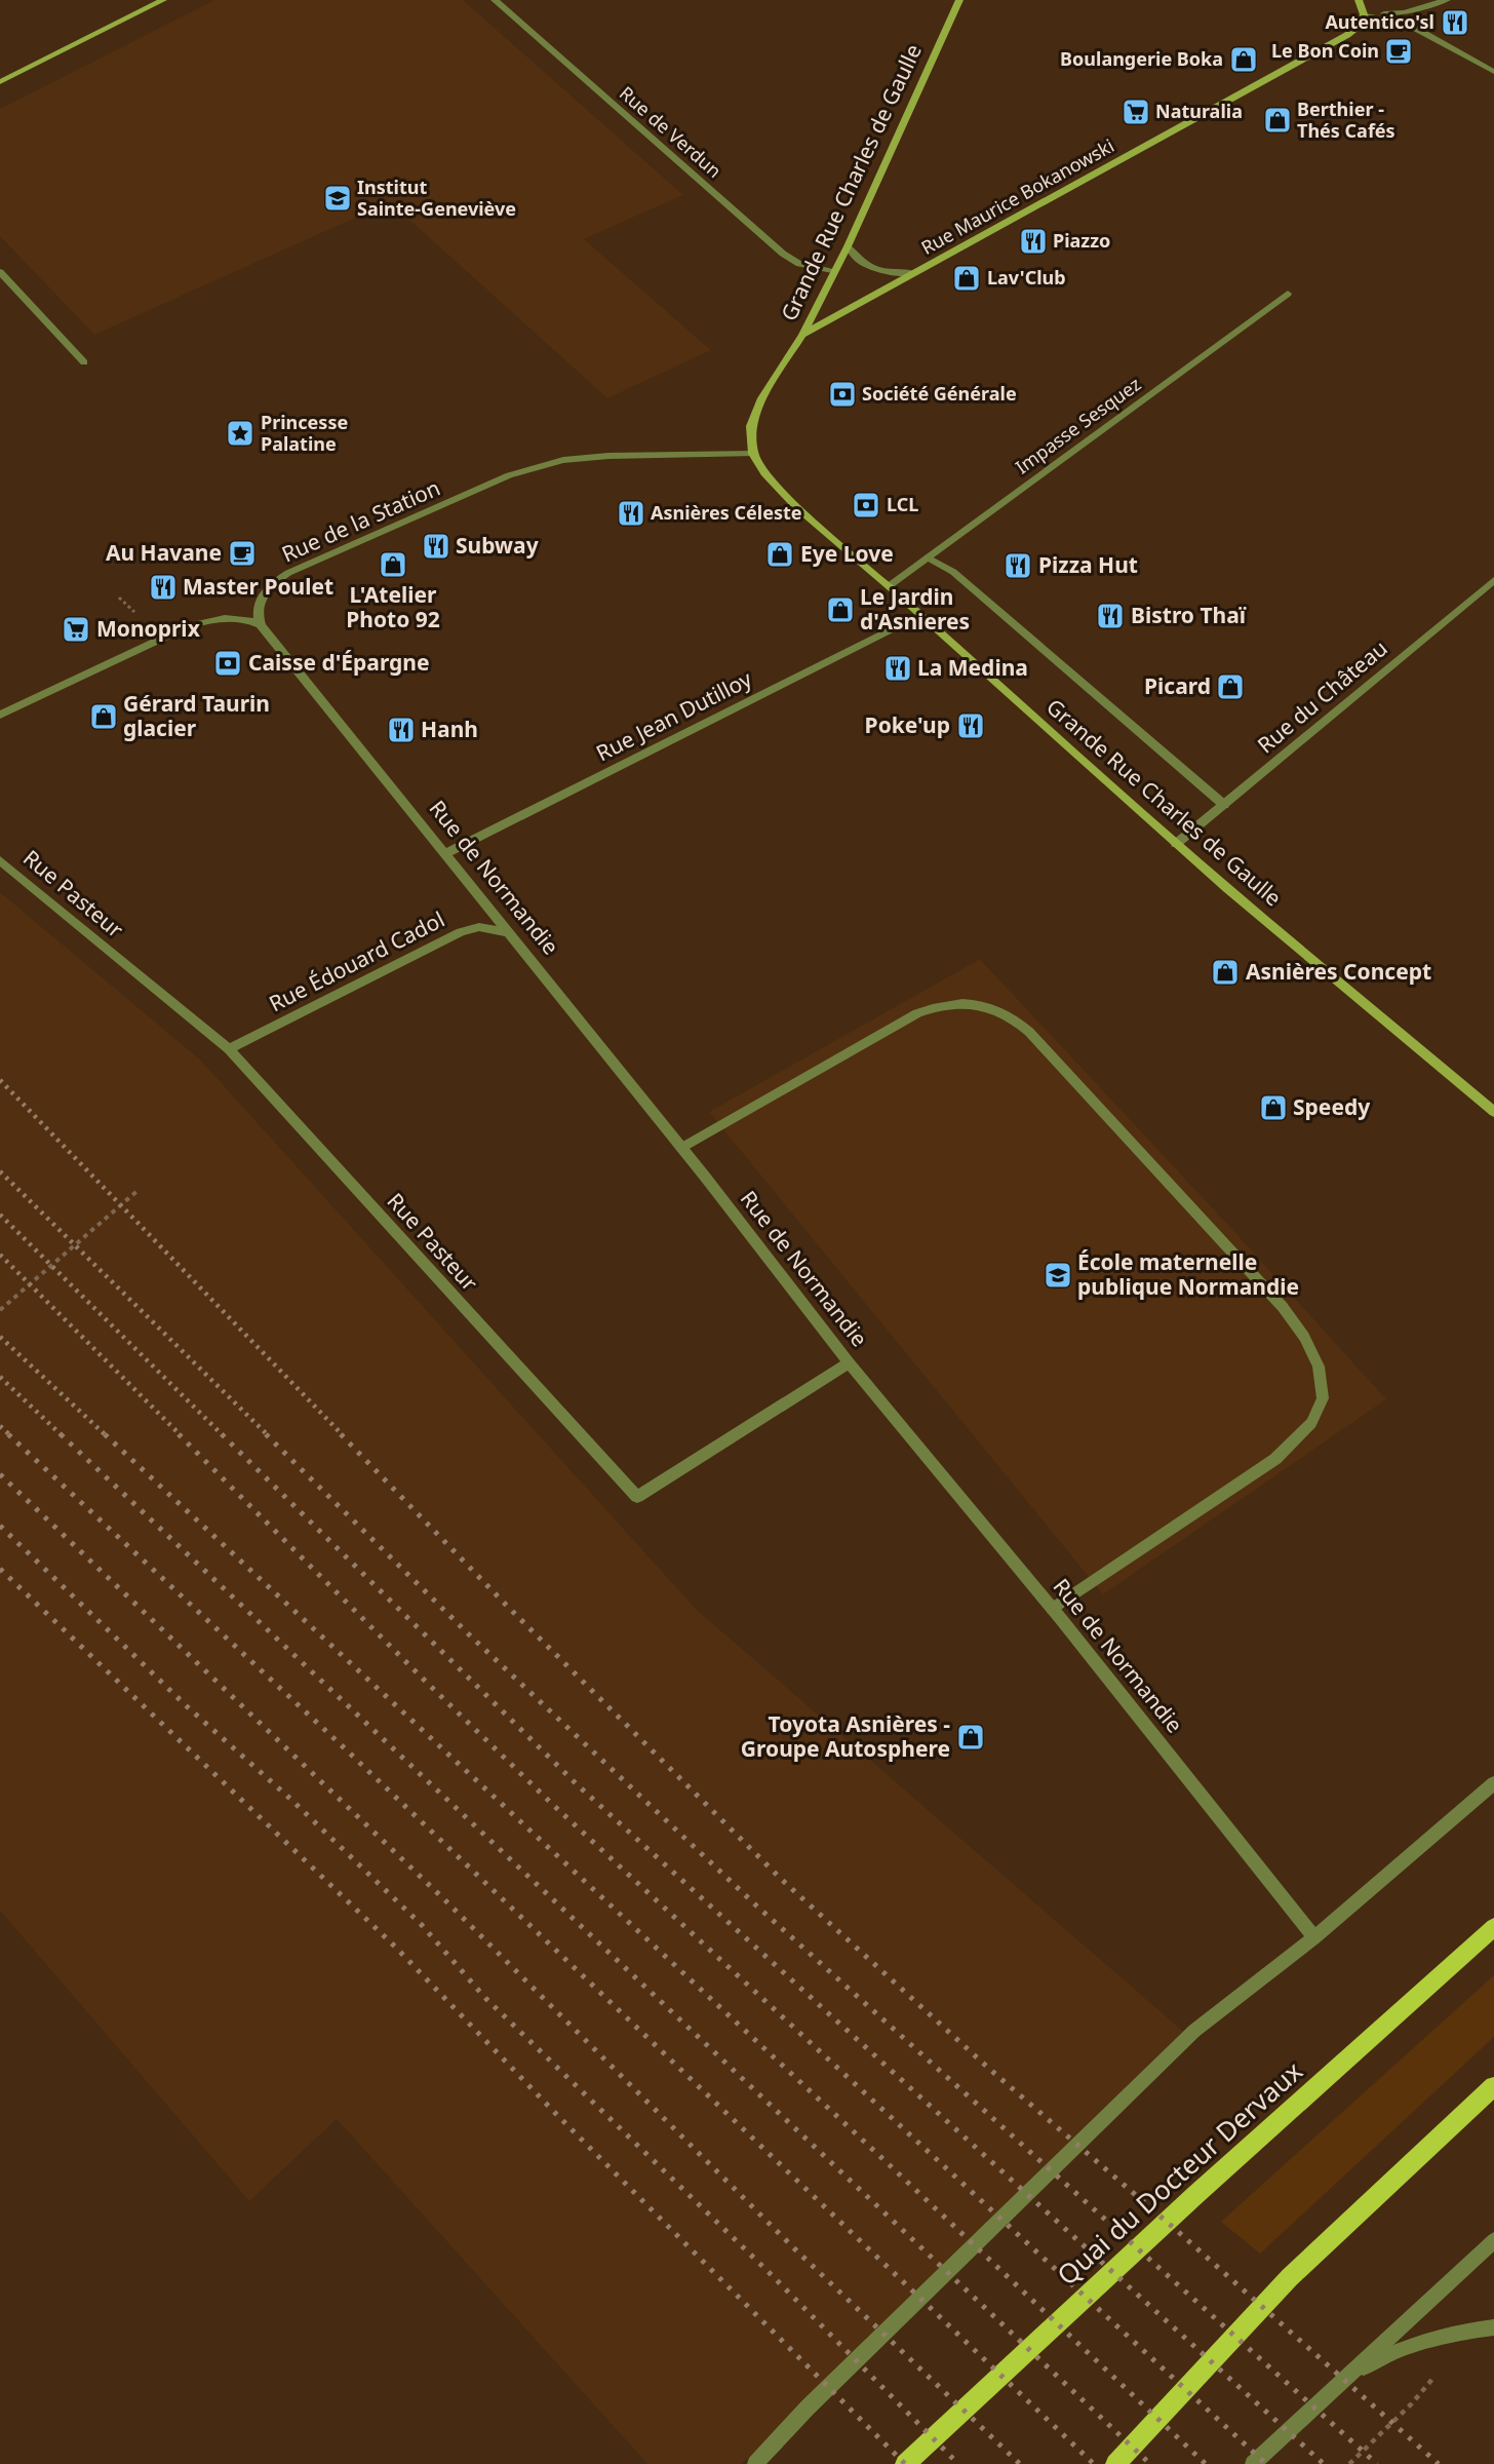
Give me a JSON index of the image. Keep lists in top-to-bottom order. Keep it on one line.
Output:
{"streets":{"main road":["Grande Rue Charles de Gaulle","Rue Maurice Bokanowski","Quai du Docteur Dervaux"],"street":["Rue de Verdun","Impasse Sesquez","Rue de la Station","Rue du Château","Rue Jean Dutilloy","Rue de Normandie","Rue Pasteur","Rue Édouard Cadol"]},"crossings":[["Rue de Verdun","Grande Rue Charles de Gaulle"],["Grande Rue Charles de Gaulle","Rue Maurice Bokanowski"],["Grande Rue Charles de Gaulle","Impasse Sesquez"],["Grande Rue Charles de Gaulle","Rue de la Station"],["Grande Rue Charles de Gaulle","Rue du Château"],["Grande Rue Charles de Gaulle","Rue Jean Dutilloy"],["Rue de la Station","Rue de Normandie"],["Rue Jean Dutilloy","Rue de Normandie"],["Rue de Normandie","Rue Pasteur"],["Rue de Normandie","Rue Édouard Cadol"],["Rue Pasteur","Rue Édouard Cadol"]],"places":{"restaurant":["Autentico'sl","Piazzo","Asnières Céleste","Subway","Pizza Hut","Master Poulet","Bistro Thaï","La Medina","Poke'up","Hanh"],"cafe":["Le Bon Coin","Au Havane"],"shop":["Boulangerie Boka","Berthier - Thés Cafés","Lav'Club","Eye Love","L'Atelier Photo 92","Le Jardin d'Asnieres","Picard","Gérard Taurin glacier","Asnières Concept","Speedy","Toyota Asnières - Groupe Autosphere"],"supermarket":["Naturalia","Monoprix"],"school or university":["Institut Sainte-Geneviève","École maternelle publique Normandie"],"bank":["Société Générale","LCL","Caisse d'Épargne"],"place":["Princesse Palatine"]}}
